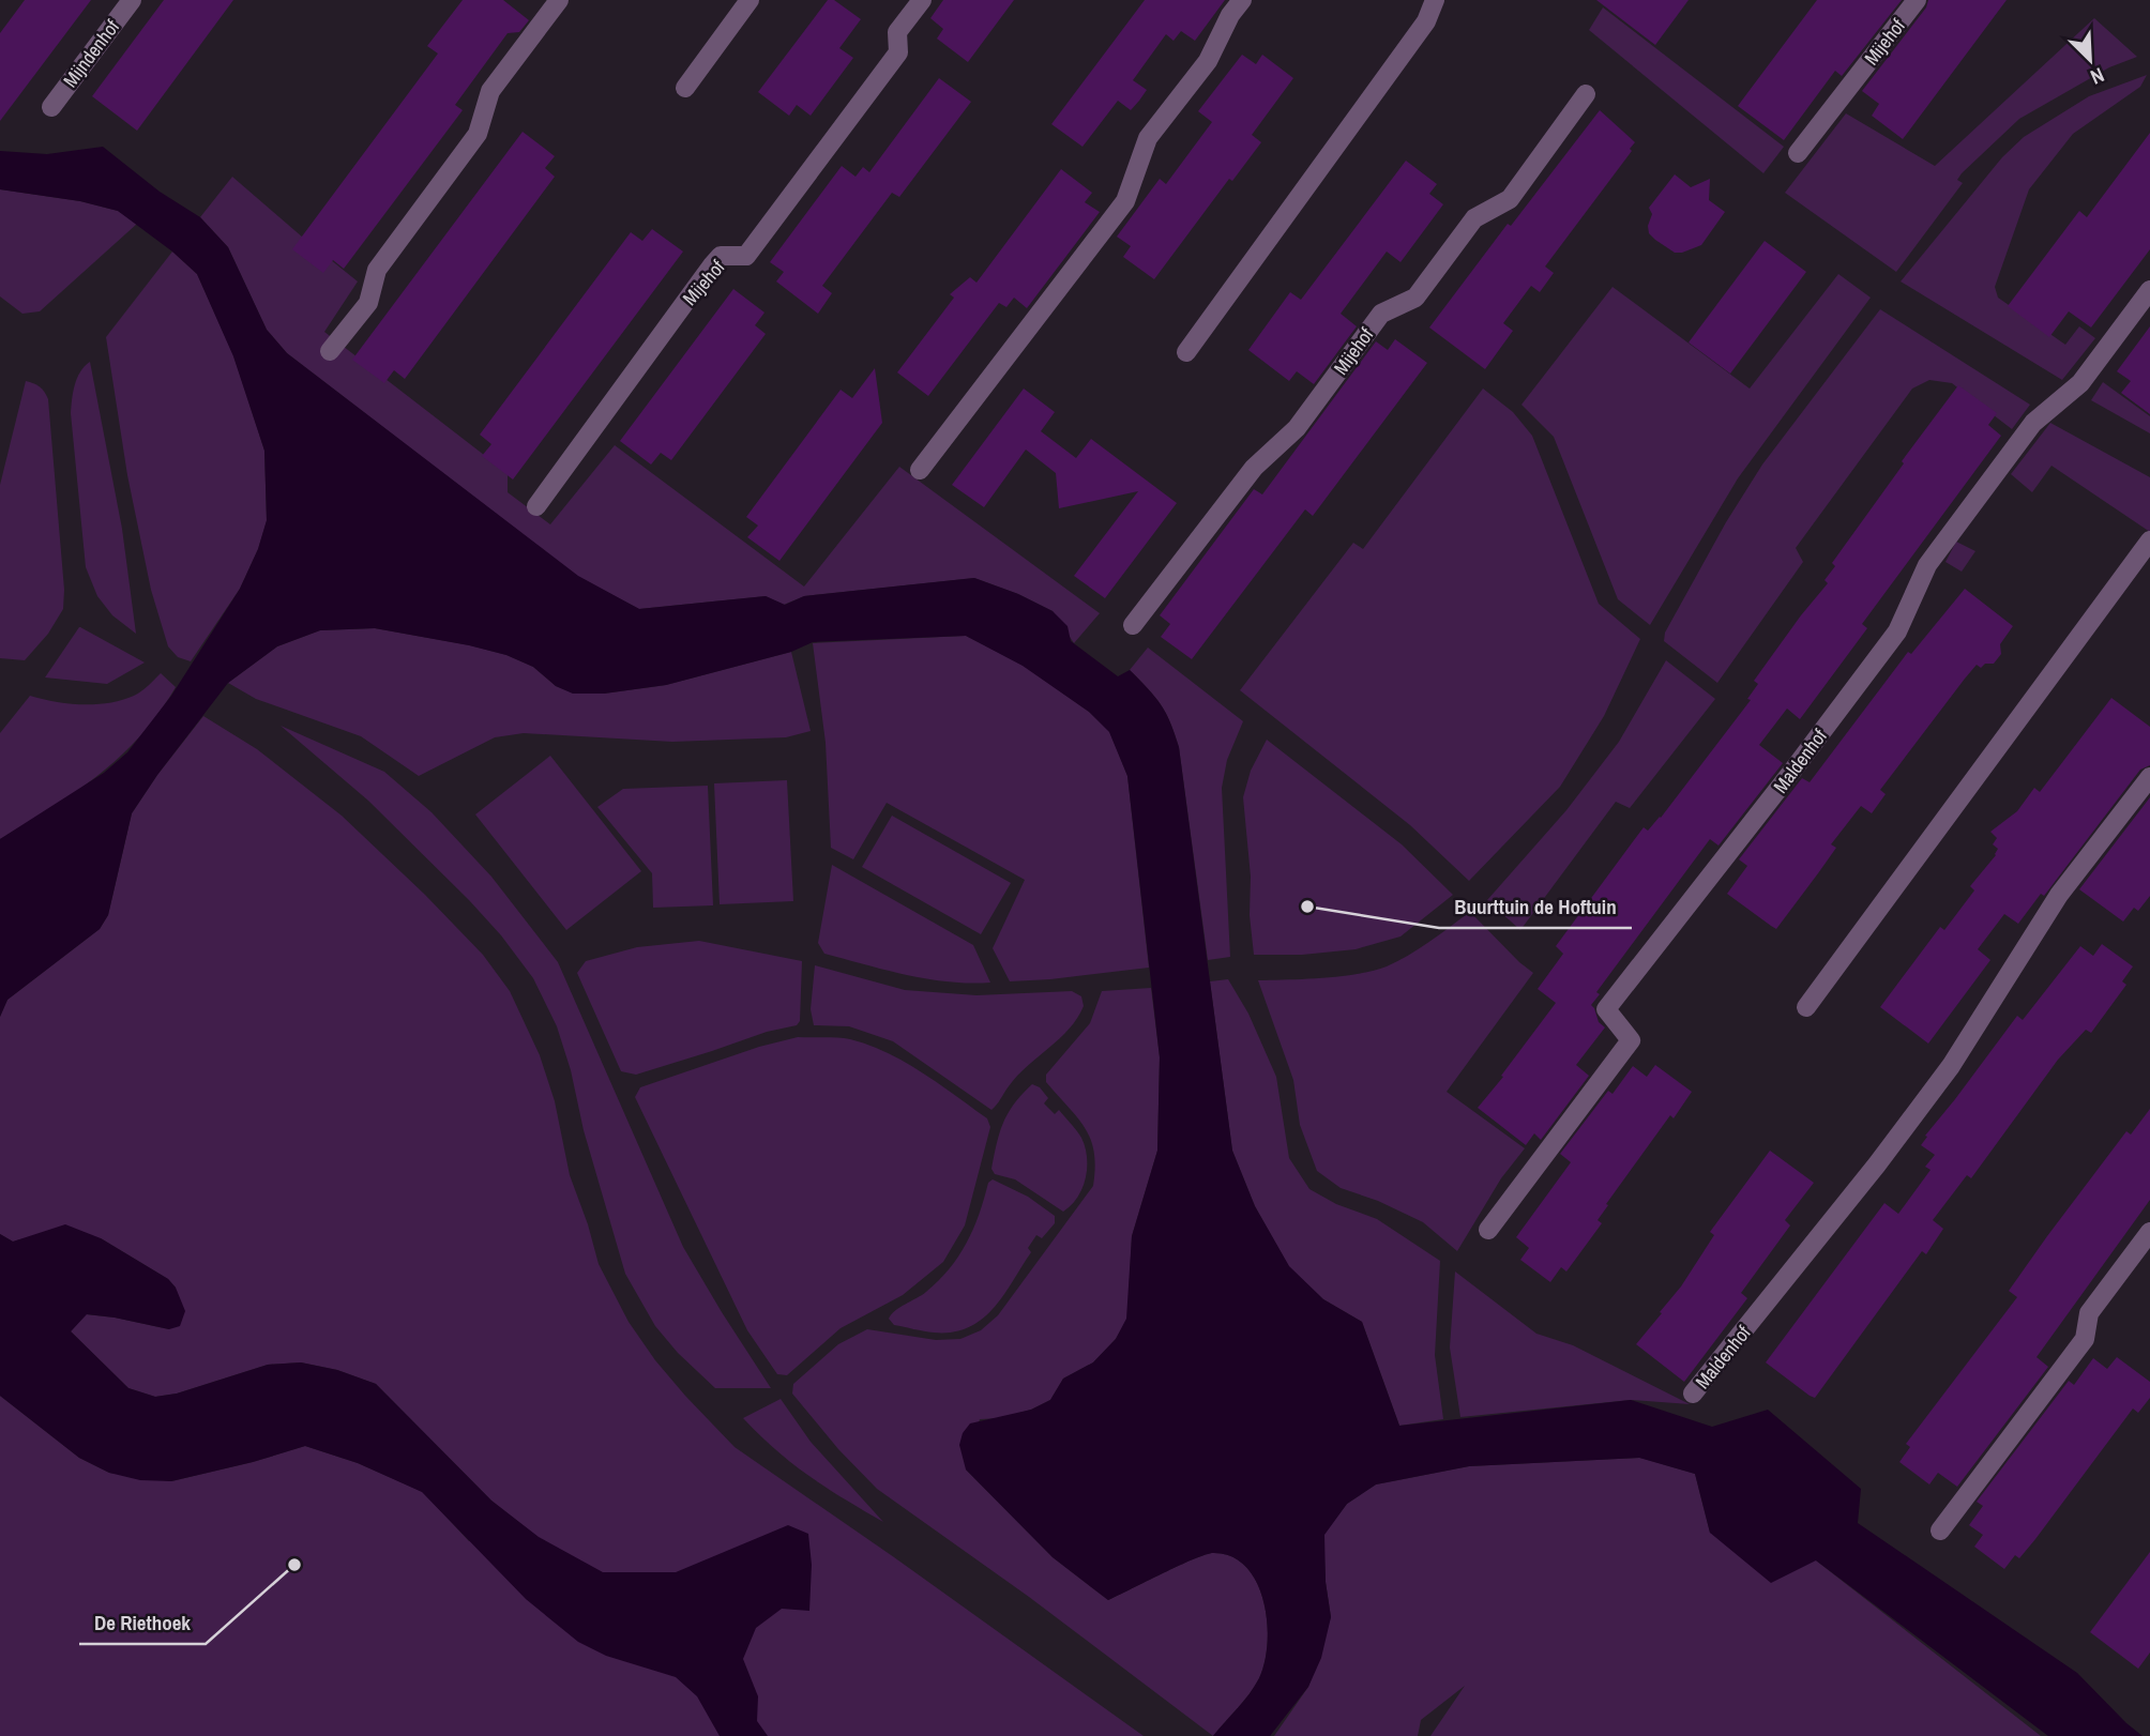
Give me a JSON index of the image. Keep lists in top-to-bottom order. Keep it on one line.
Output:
{"streets":{"street":["Mijehof","Mijndenhof","Maldenhof"]},"places":["Buurttuin de Hoftuin","De Riethoek"],"north":"bottom right"}
